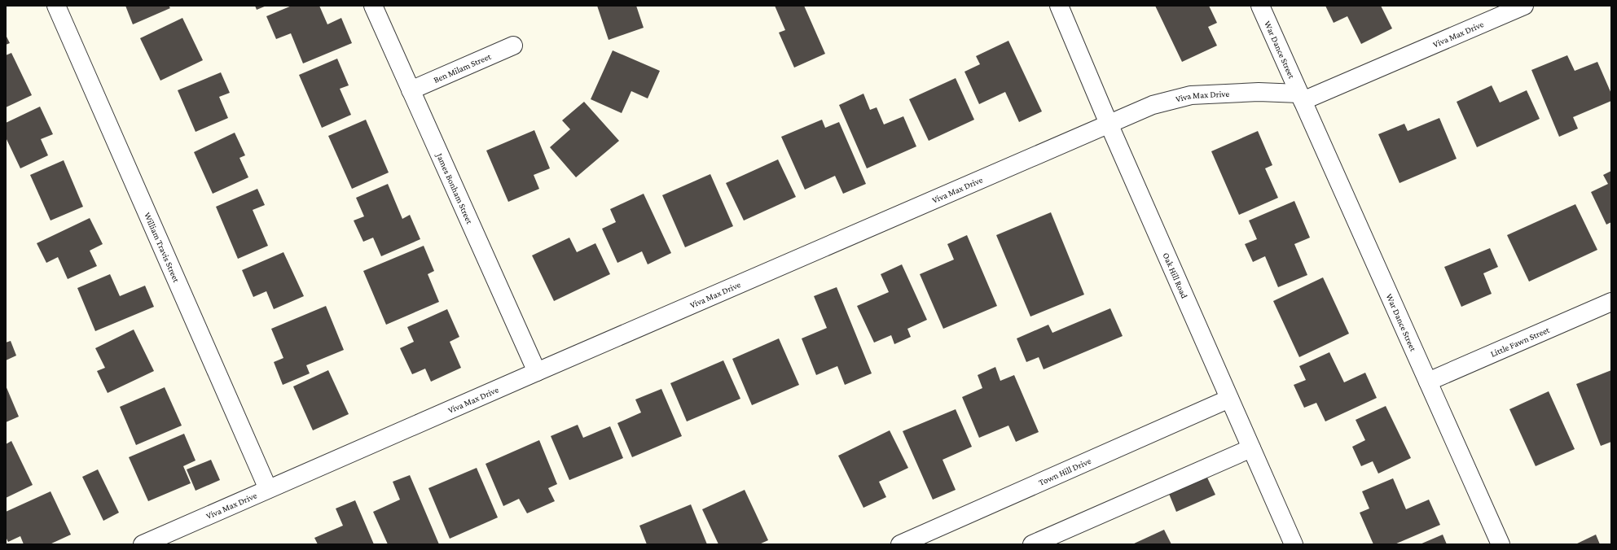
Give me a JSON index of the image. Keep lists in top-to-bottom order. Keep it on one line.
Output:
{"streets":{"street":["Viva Max Drive","War Dance Street","Ben Milam Street","James Bonham Street","William Travis Street","Oak Hill Road","Little Fawn Street","Town Hill Drive"]},"crossings":[["Viva Max Drive","War Dance Street"],["Viva Max Drive","James Bonham Street"],["Viva Max Drive","William Travis Street"],["Viva Max Drive","Oak Hill Road"],["War Dance Street","Little Fawn Street"],["Ben Milam Street","James Bonham Street"],["Oak Hill Road","Town Hill Drive"]]}
